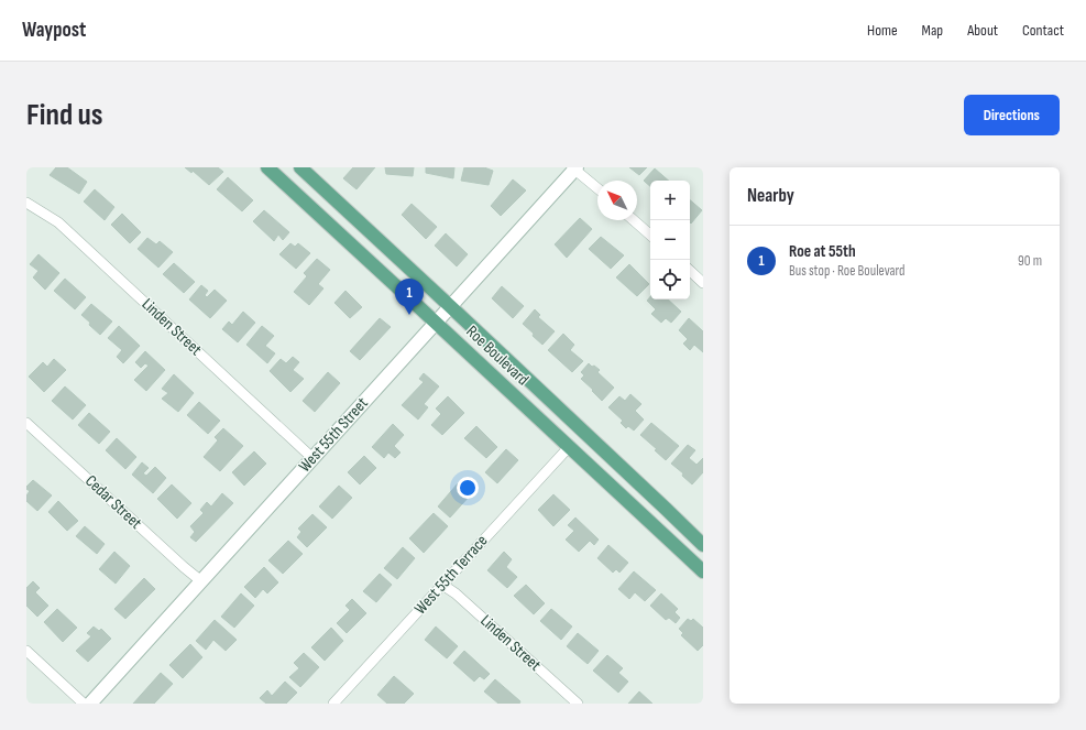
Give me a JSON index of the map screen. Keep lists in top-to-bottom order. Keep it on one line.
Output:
{"streets":{"main road":["Roe Boulevard"],"street":["Linden Street","West 55th Street","Cedar Street","West 55th Terrace"]},"crossings":[["Linden Street","West 55th Street"],["Linden Street","West 55th Terrace"],["Roe Boulevard","West 55th Street"],["Roe Boulevard","West 55th Terrace"],["West 55th Street","Cedar Street"]],"north":"top left","page":{"header":"Waypost","nav":["Home","Map","About","Contact"],"buttons":"Directions","title":"Find us","heading":"Nearby","map_buttons":["+","−"],"list":[{"mark":"1","name":"Roe at 55th","note":"Bus stop · Roe Boulevard","value":"90 m"}],"pins":"1"}}
